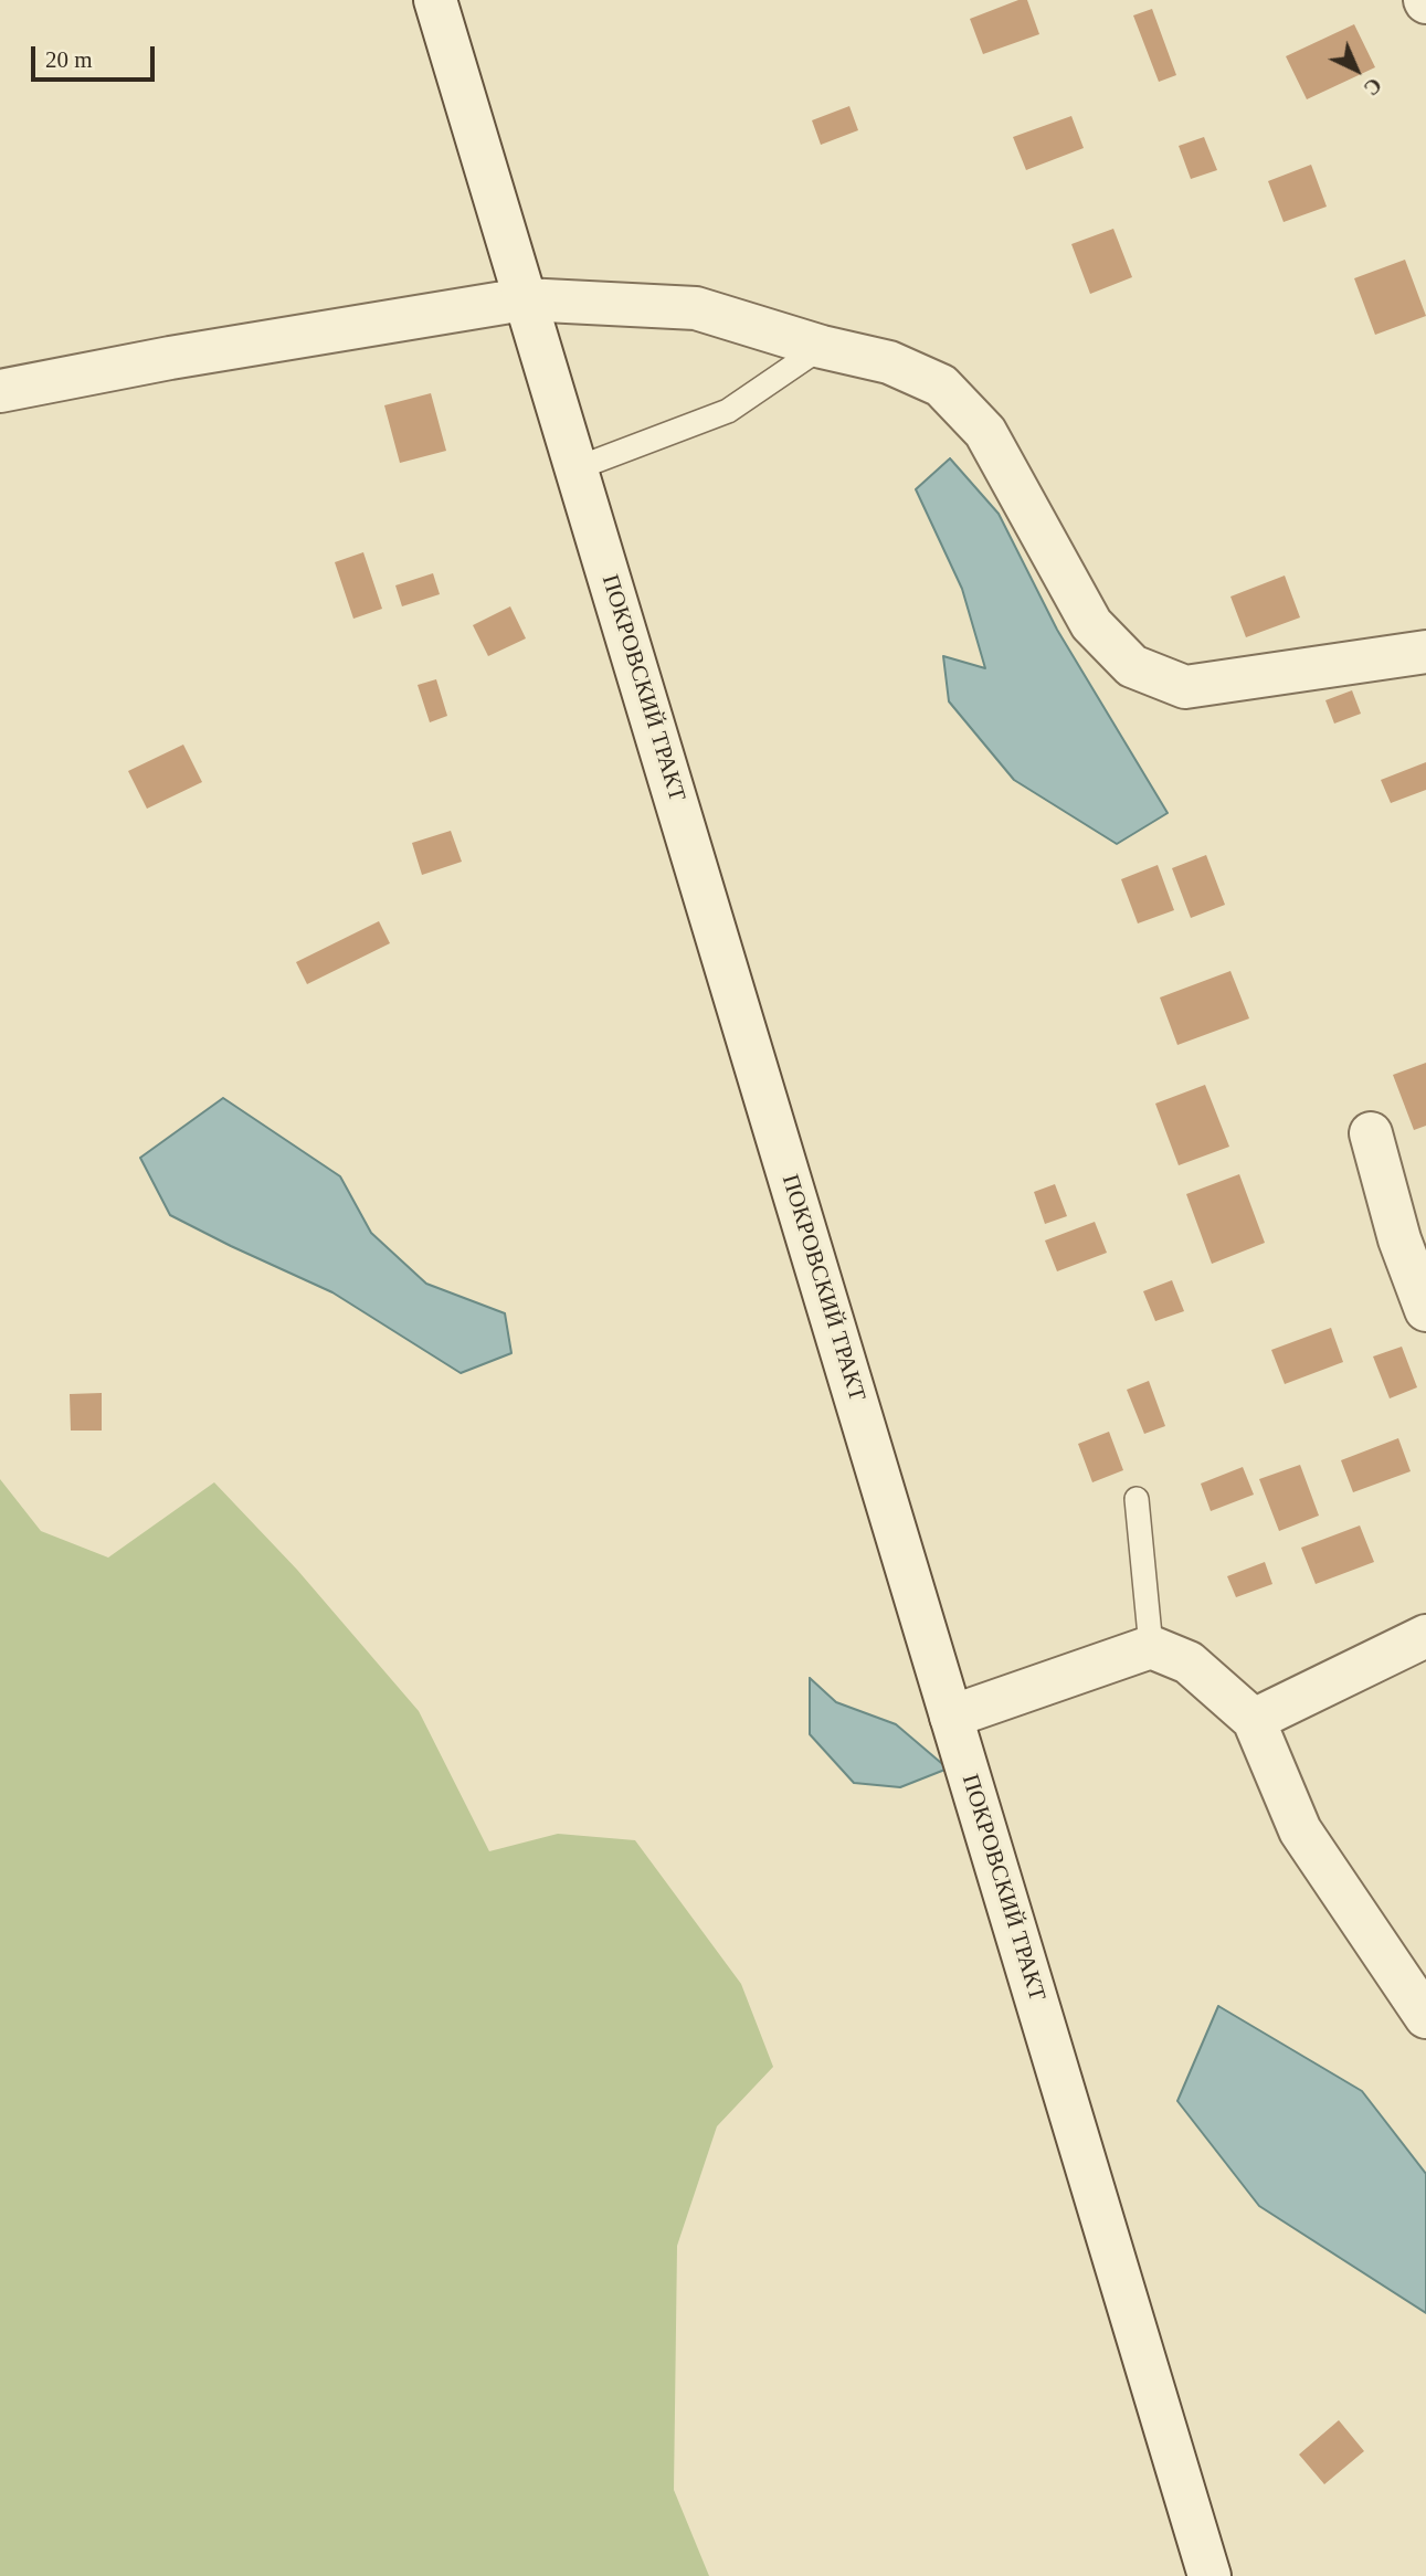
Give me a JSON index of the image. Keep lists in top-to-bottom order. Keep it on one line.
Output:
{"streets":{"street":["ПОКРОВСКИЙ ТРАКТ"]},"scale_bar":"20 m","north":"bottom right"}
